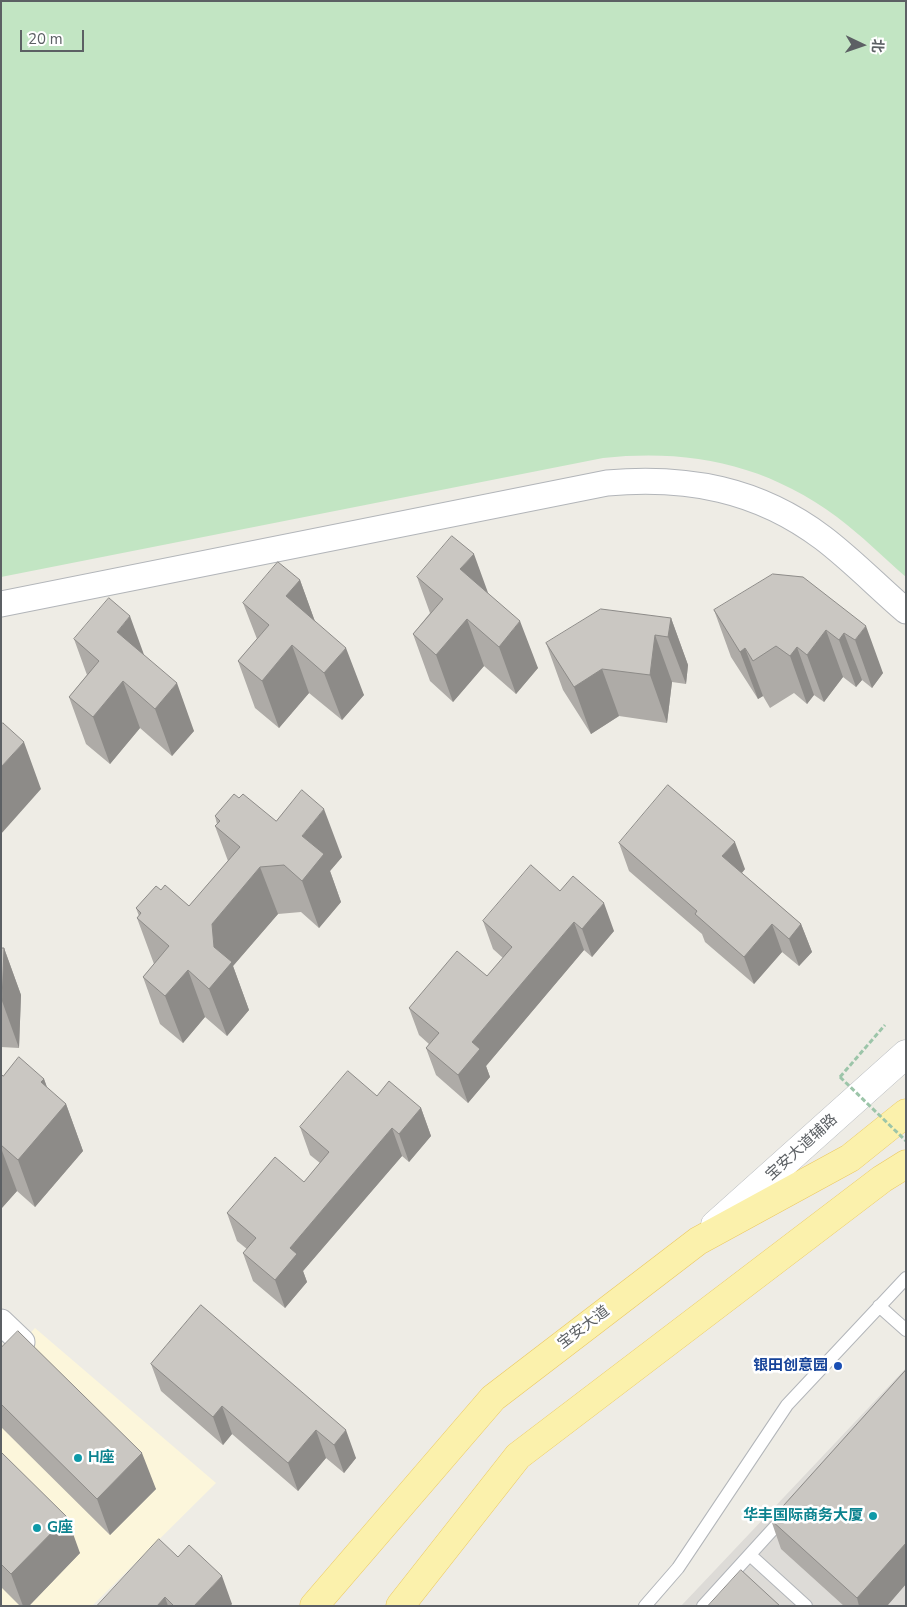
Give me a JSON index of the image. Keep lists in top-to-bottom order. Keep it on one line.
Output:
{"streets":{"main road":["宝安大道辅路","宝安大道"]},"crossings":[["宝安大道辅路","宝安大道"]],"places":["银田创意园","H座","华丰国际商务大厦","G座"],"scale_bar":"20 m","north":"right"}
